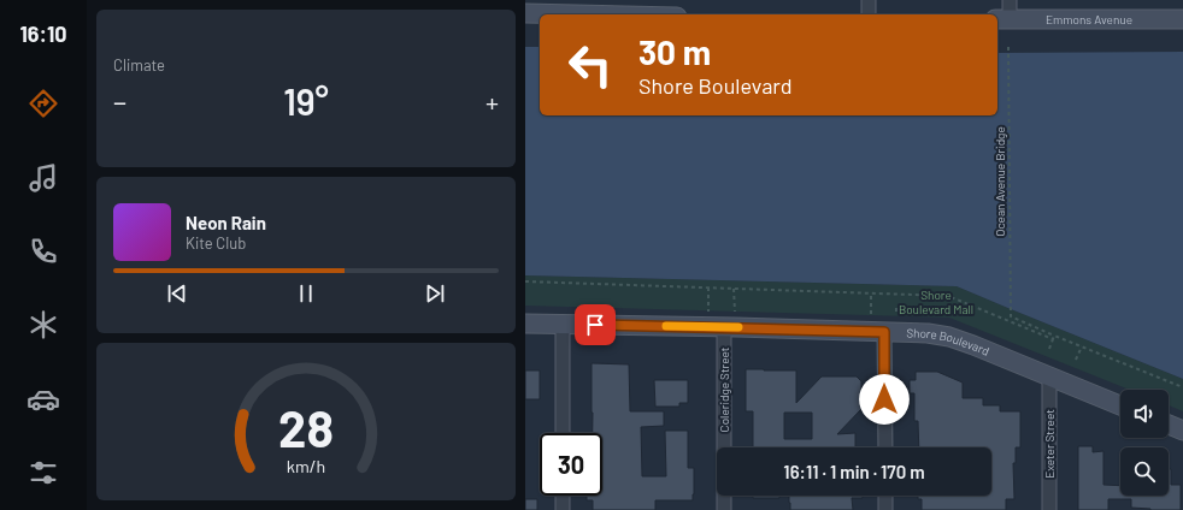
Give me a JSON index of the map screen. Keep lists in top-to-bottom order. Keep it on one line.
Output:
{"streets":{"main road":["Emmons Avenue","Shore Boulevard"],"street":["Coleridge Street","Exeter Street"],"path":["Ocean Avenue Bridge"]},"crossings":[["Shore Boulevard","Coleridge Street"],["Shore Boulevard","Exeter Street"]],"parks":["Shore Boulevard Mall"],"page":{"tabs":"16:10","tile":"Climate","turn":["30 m","Shore Boulevard"],"heat":["−","19°","+"],"song":["Neon Rain","Kite Club"],"limit":"30","trip":"16:11 · 1 min · 170 m","gauge":["28","km/h"]}}
